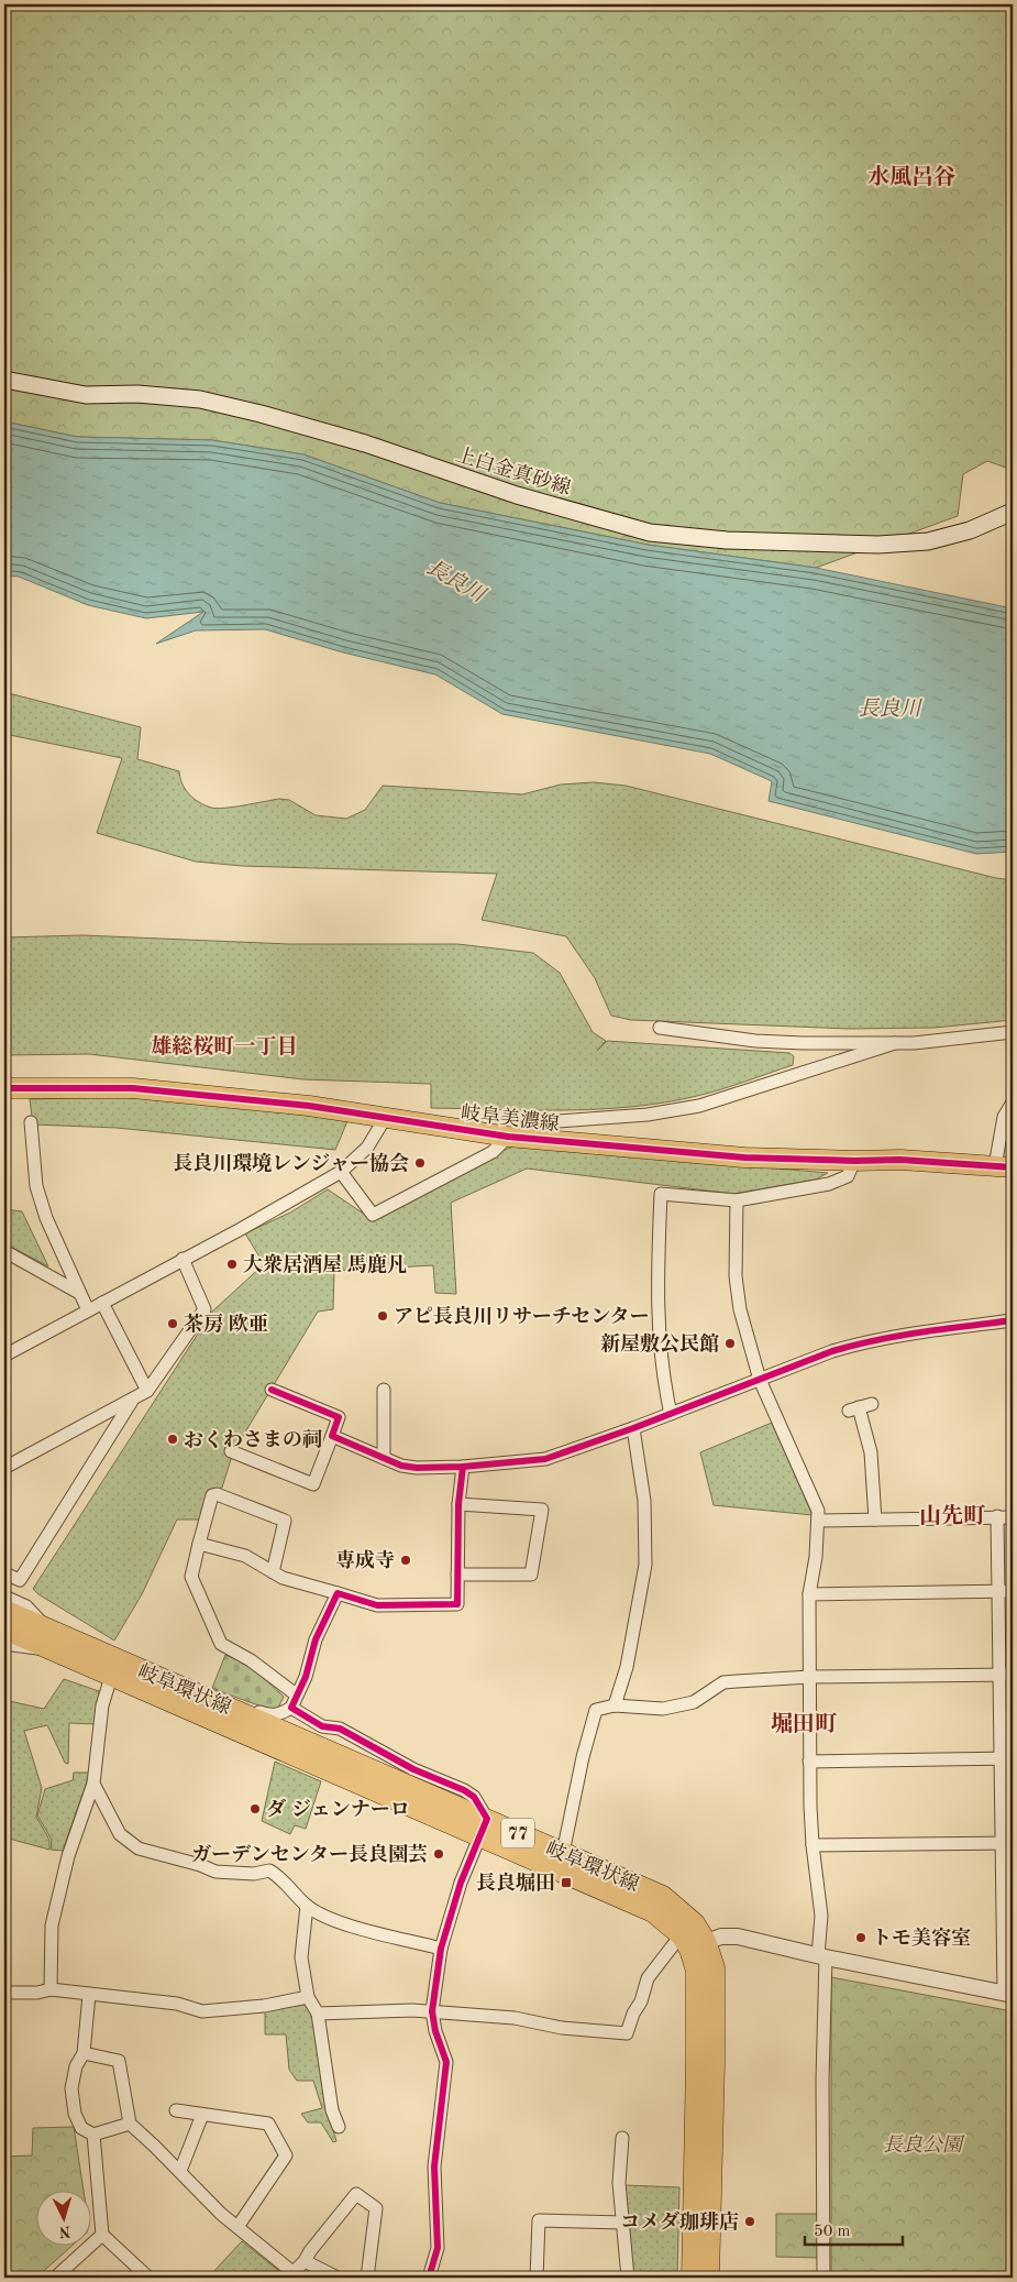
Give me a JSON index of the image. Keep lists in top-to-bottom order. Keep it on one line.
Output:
{"streets":{"main road":["上白金真砂線","岐阜美濃線","岐阜環状線","77"]},"districts":["水風呂谷","雄総桜町一丁目","山先町","堀田町"],"water":["長良川"],"parks":["長良公園"],"places":{"other":["長良川環境レンジャー協会","大衆居酒屋 馬鹿凡","アピ長良川リサーチセンター","茶房 欧亜","新屋敷公民館","おくわさまの祠","専成寺","ダ ジェンナーロ","ガーデンセンター長良園芸","トモ美容室","コメダ珈琲店"],"transit":["長良堀田"]},"scale_bar":"50 m","north":"bottom"}
